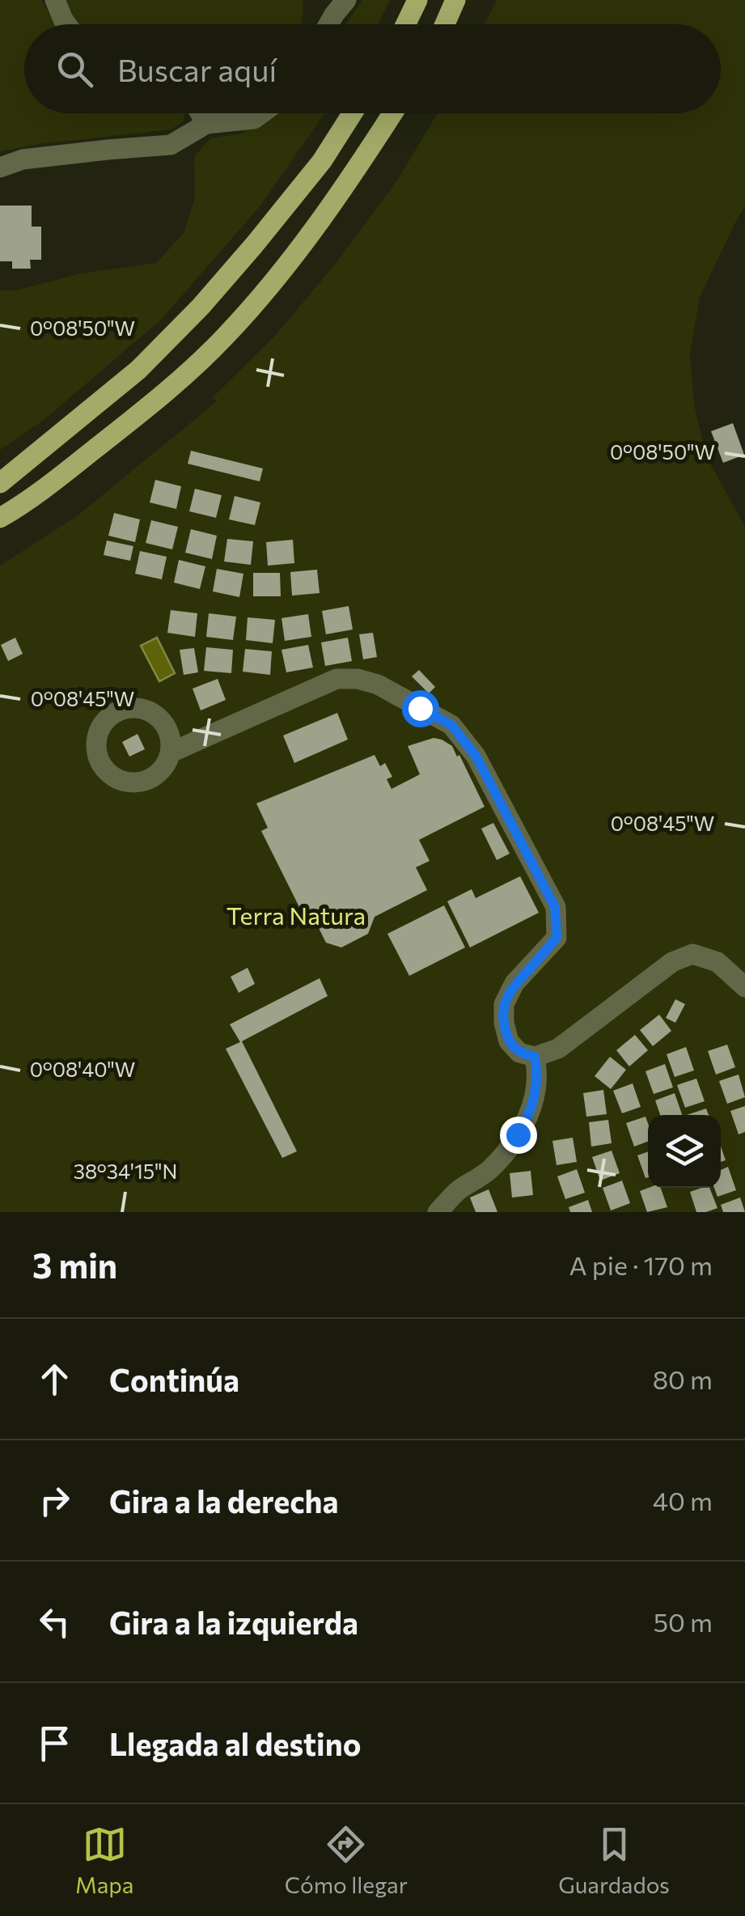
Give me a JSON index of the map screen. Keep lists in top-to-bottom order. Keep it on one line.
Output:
{"parks":["Terra Natura"],"page":{"search":"Buscar aquí","heading":["3 min","A pie · 170 m"],"list":[["Continúa","80 m"],["Gira a la derecha","40 m"],["Gira a la izquierda","50 m"],"Llegada al destino"],"nav":["Mapa","Cómo llegar","Guardados"]},"coordinates":["0°08'50\"W","0°08'45\"W","0°08'40\"W","38°34'15\"N"]}
